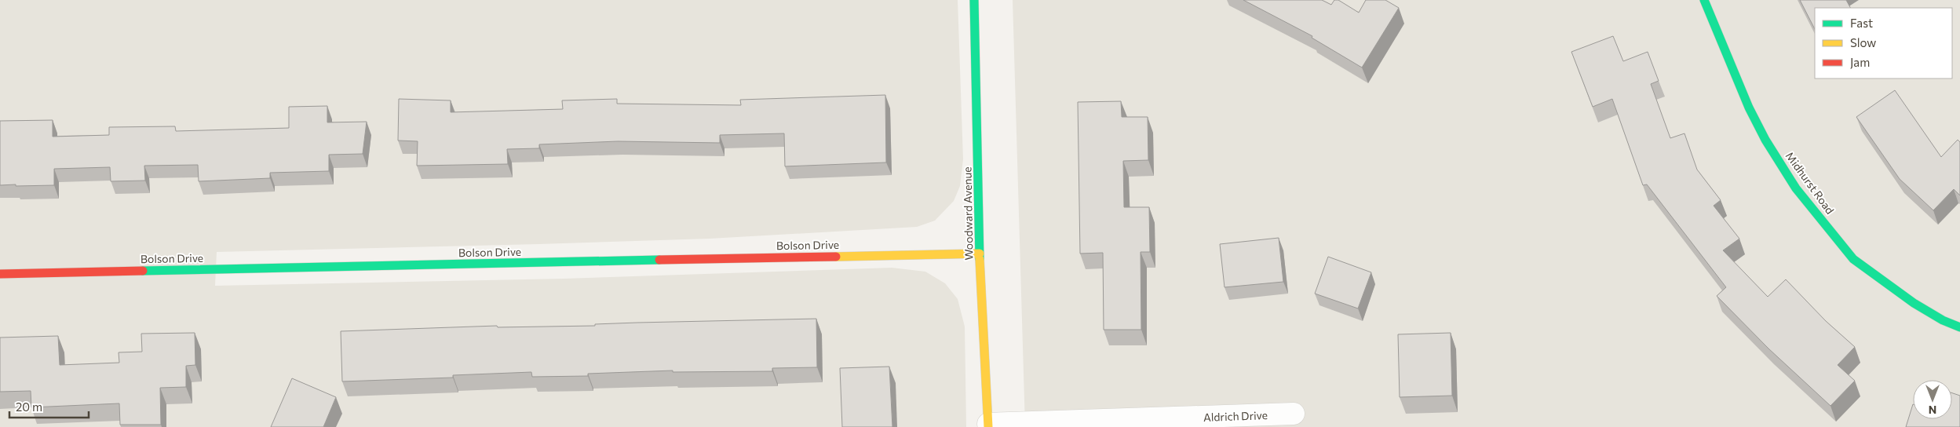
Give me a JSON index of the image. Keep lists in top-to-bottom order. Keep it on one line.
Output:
{"streets":{"street":["Midhurst Road","Woodward Avenue","Bolson Drive","Aldrich Drive"]},"crossings":[["Woodward Avenue","Bolson Drive"],["Woodward Avenue","Aldrich Drive"]],"legend":["Fast","Slow","Jam"],"scale_bar":"20 m","north":"bottom"}
